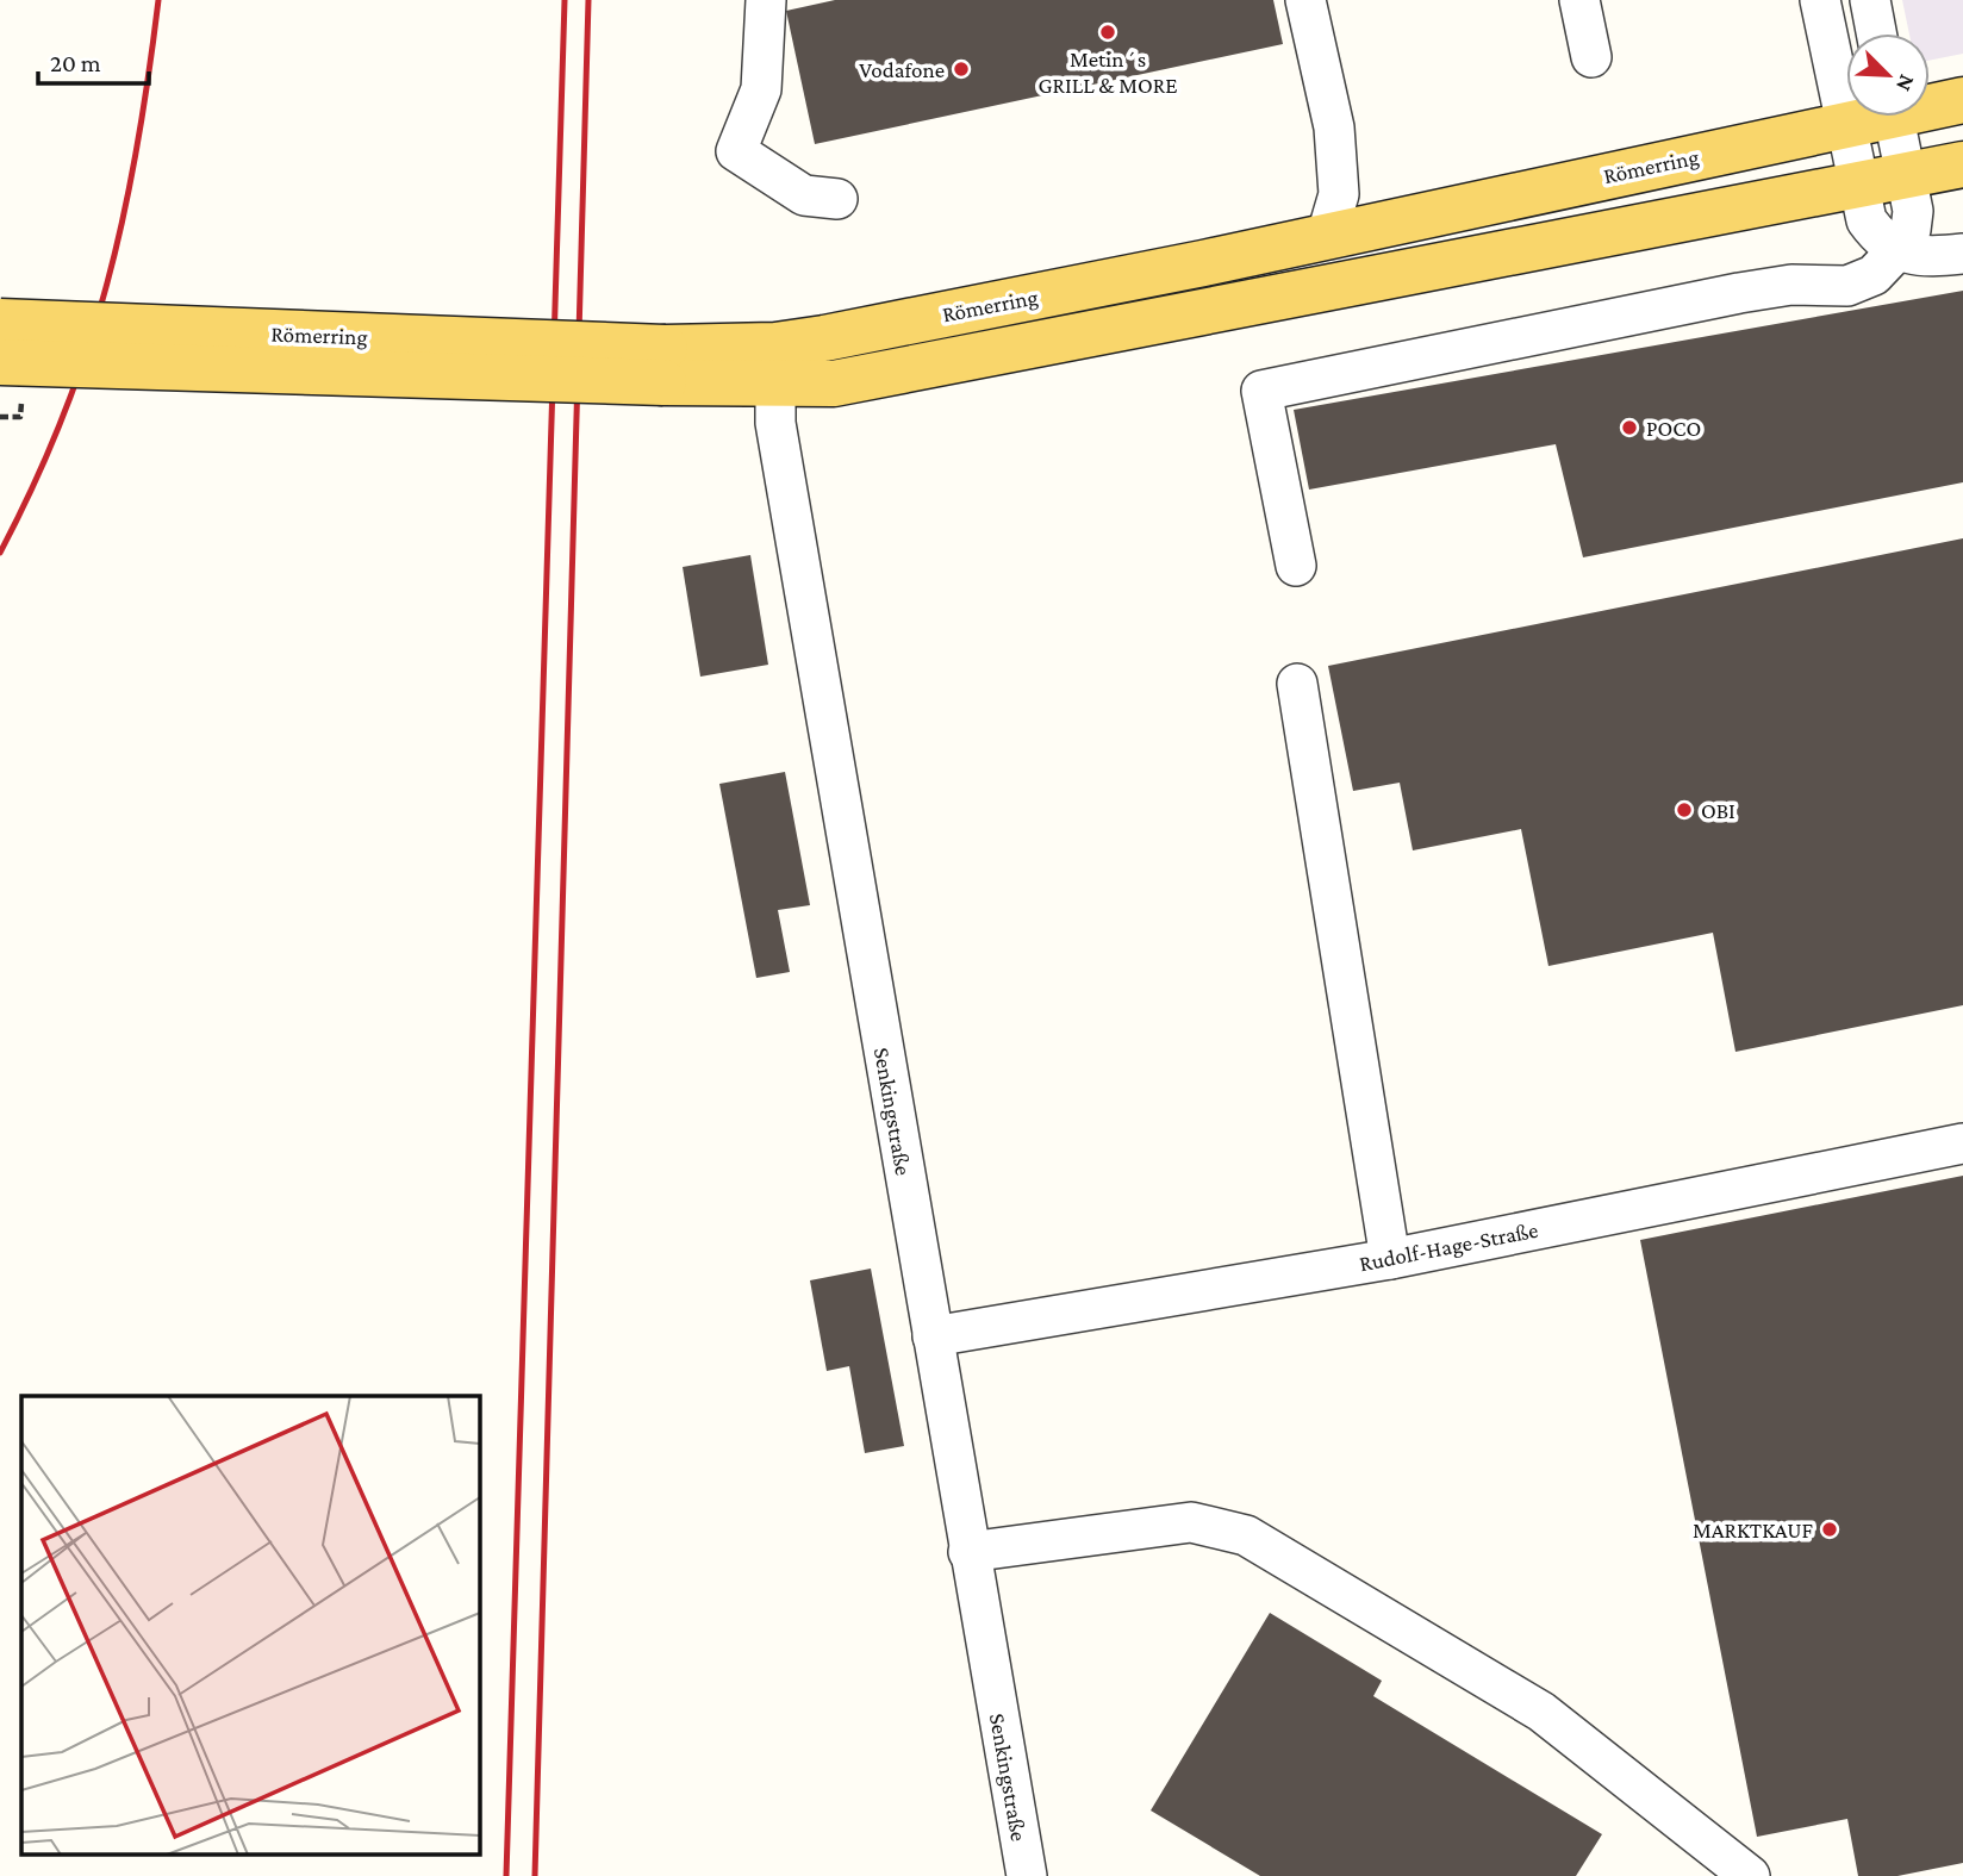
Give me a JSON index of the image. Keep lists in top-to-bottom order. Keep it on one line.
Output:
{"streets":{"main road":["Römerring"],"street":["Senkingstraße","Rudolf-Hage-Straße"]},"crossings":[["Römerring","Senkingstraße"],["Senkingstraße","Rudolf-Hage-Straße"]],"places":["Metin´s GRILL & MORE","Vodafone","POCO","OBI","MARKTKAUF"],"scale_bar":"20 m","north":"bottom right"}
